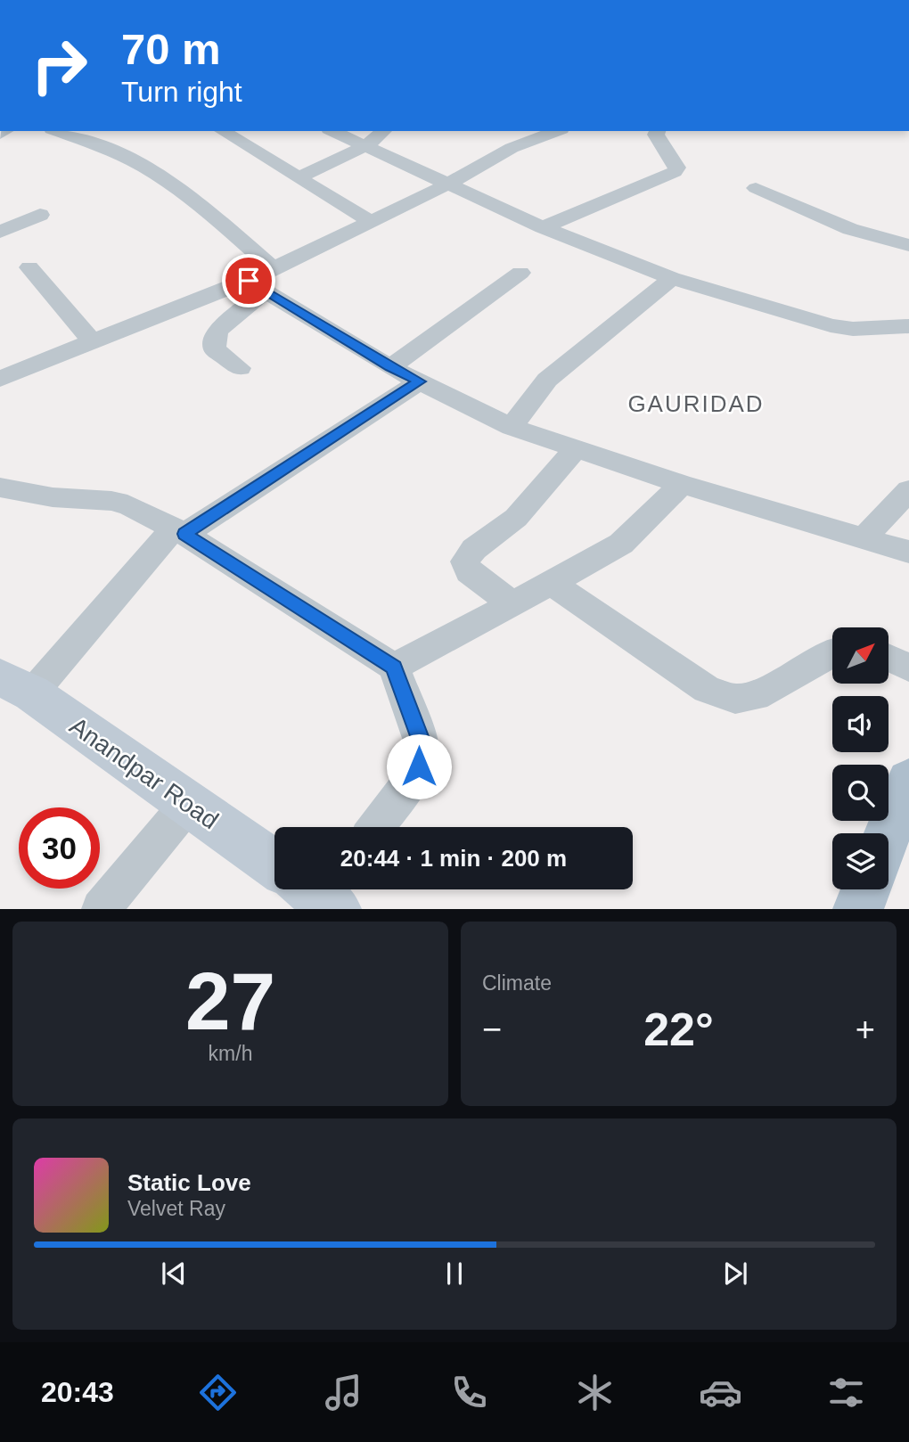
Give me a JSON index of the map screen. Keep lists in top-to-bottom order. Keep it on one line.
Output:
{"streets":{"street":["Anandpar Road"]},"districts":["GAURIDAD"],"north":"top right","page":{"turn":["70 m","Turn right"],"limit":"30","trip":"20:44 · 1 min · 200 m","tile":[["27","km/h"],"Climate"],"heat":["−","22°","+"],"song":["Static Love","Velvet Ray"],"tabs":"20:43"}}
